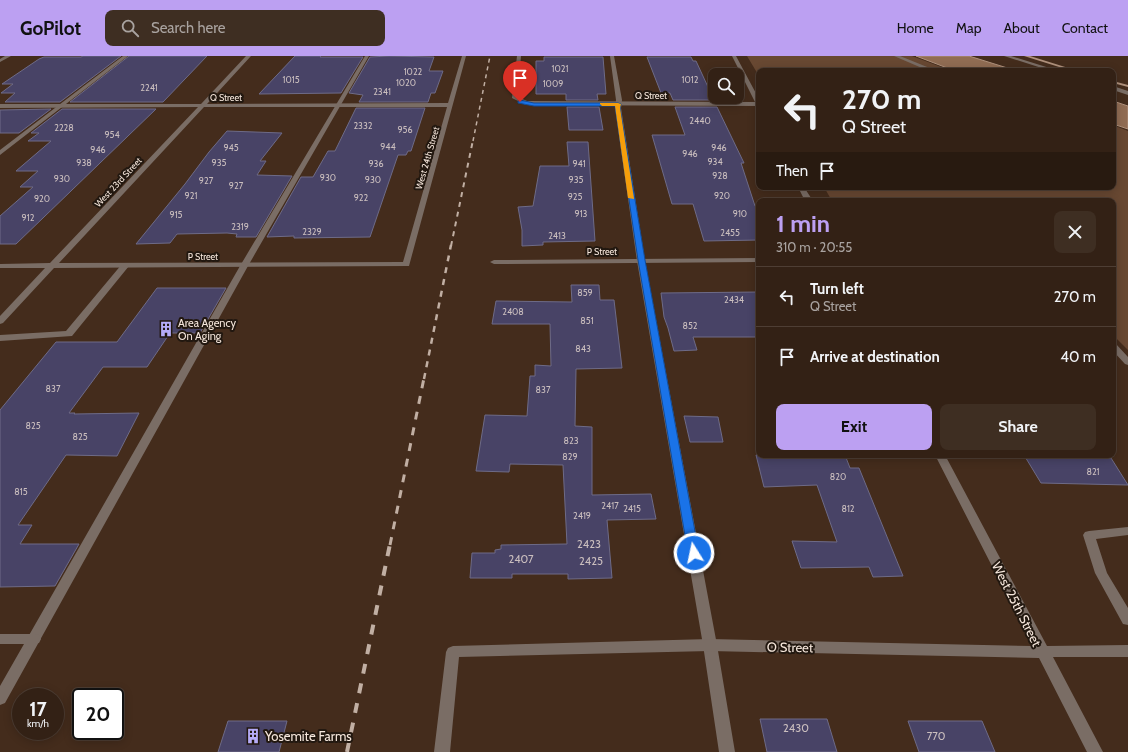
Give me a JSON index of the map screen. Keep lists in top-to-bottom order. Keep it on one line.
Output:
{"streets":{"street":["Q Street","West 24th Street","West 23rd Street","P Street","West 25th Street","O Street"]},"crossings":[["Q Street","West 24th Street"],["Q Street","West 23rd Street"],["West 24th Street","P Street"],["West 23rd Street","P Street"],["West 25th Street","O Street"]],"places":{"building":["Area Agency On Aging","Yosemite Farms"]},"house_numbers":["1021","1022","1015","1012","1020","1009","2241","2341","2440","2332","2228","956","954","944","945","946","946","946","934","938","935","936","941","928","930","930","930","935","927","927","921","920","925","922","920","913","910","915","912","2319","2329","2455","2413","859","2434","2408","851","852","843","837","837","825","825","823","829","821","820","815","2417","2415","812","2419","2423","2407","2425","2430","770"],"page":{"header":"GoPilot","search":"Search here","nav":["Home","Map","About","Contact"],"turn":["270 m","Q Street"],"then":"Then","heading":["1 min","310 m · 20:55"],"list":[{"name":"Turn left","note":"Q Street","value":"270 m"},{"name":"Arrive at destination","value":"40 m"}],"buttons":["Exit","Share"],"speed":"17 km/h","limit":"20"}}
